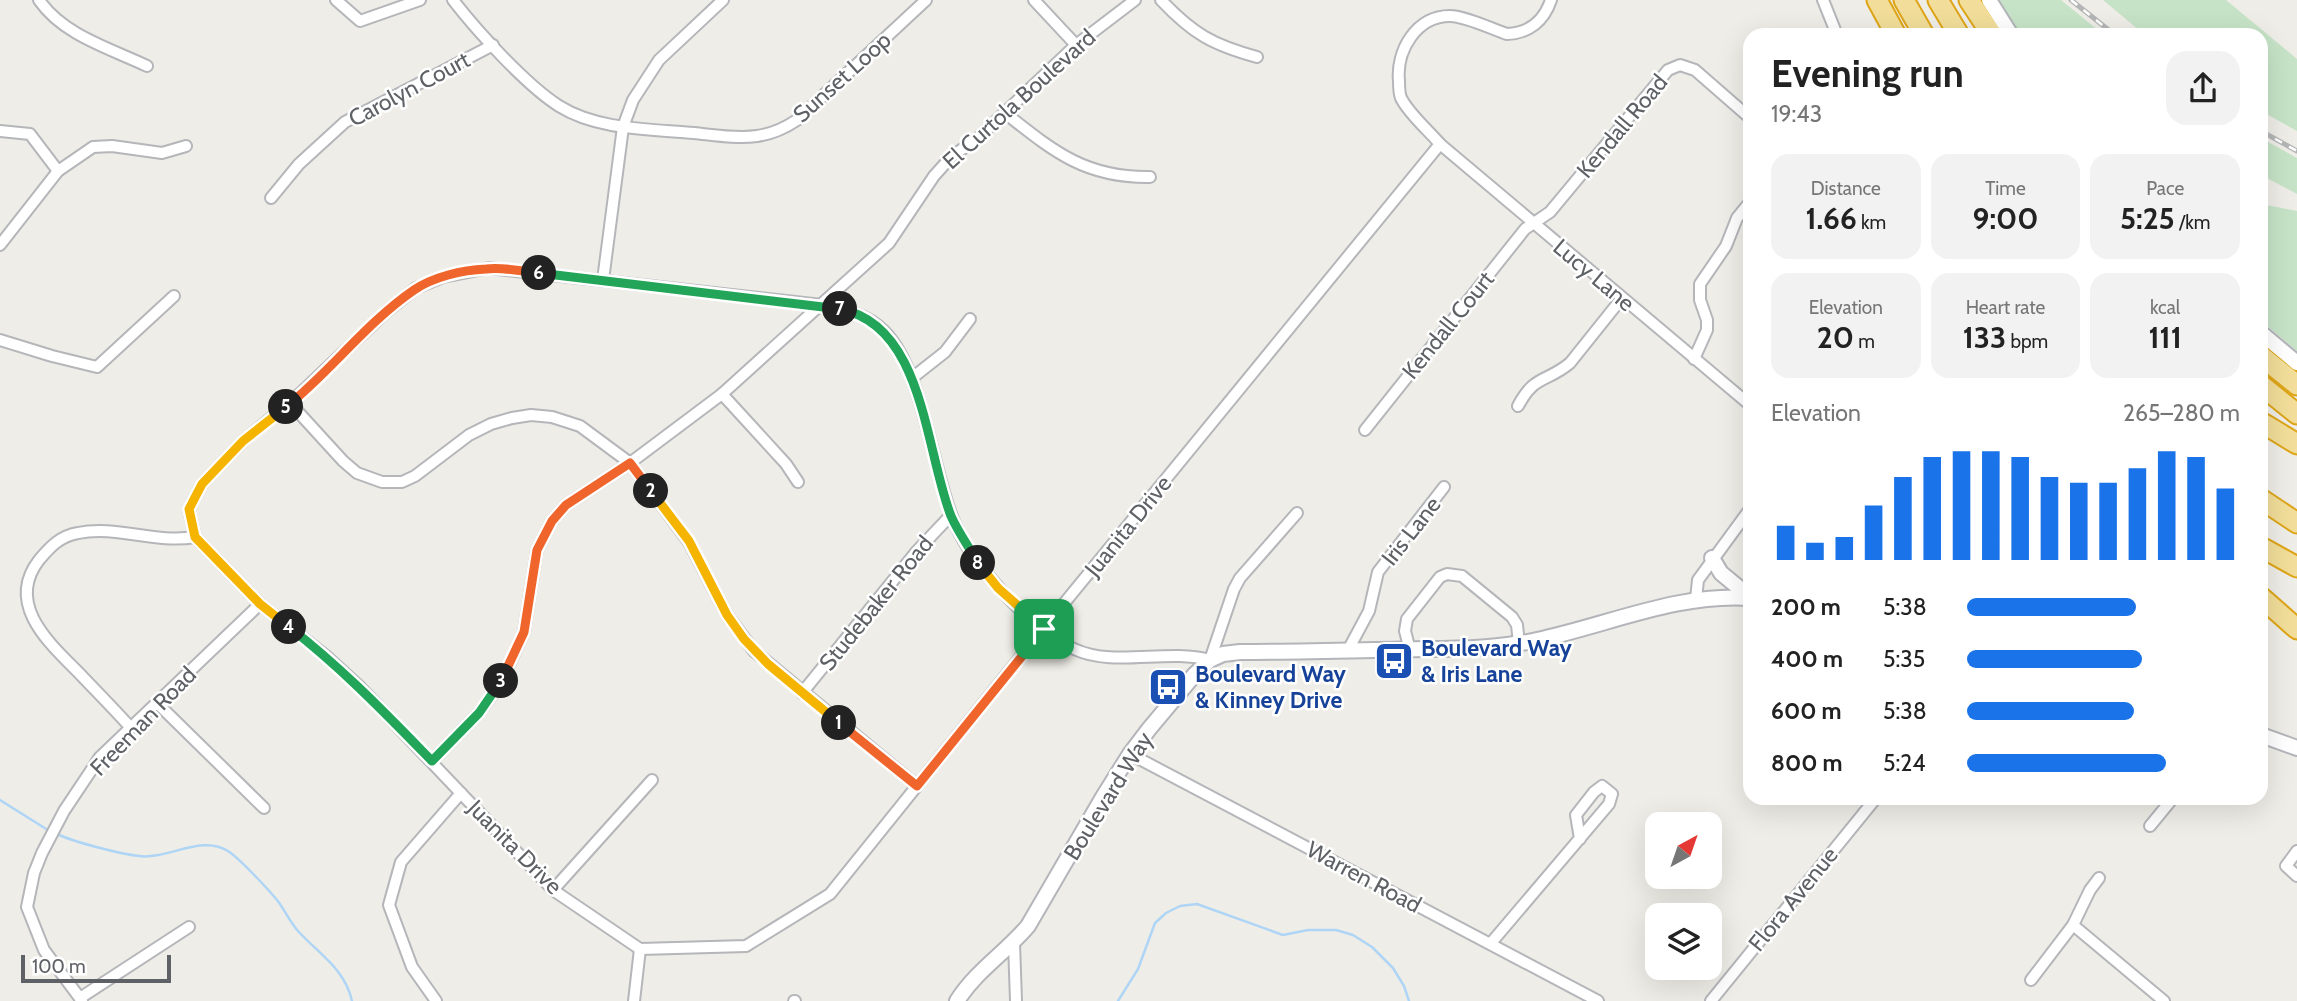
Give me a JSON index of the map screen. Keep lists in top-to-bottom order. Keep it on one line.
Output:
{"streets":{"street":["Sunset Loop","Carolyn Court","El Curtola Boulevard","Kendall Road","Lucy Lane","Kendall Court","Juanita Drive","Iris Lane","Studebaker Road","Freeman Road","Boulevard Way","Warren Road","Flora Avenue"]},"crossings":[["Sunset Loop","Carolyn Court"],["El Curtola Boulevard","Juanita Drive"],["Kendall Road","Lucy Lane"],["Kendall Road","Kendall Court"],["Lucy Lane","Kendall Court"],["Lucy Lane","Juanita Drive"],["Juanita Drive","Freeman Road"],["Boulevard Way","Warren Road"]],"places":{"bus stop":["Boulevard Way & Iris Lane","Boulevard Way & Kinney Drive"]},"scale_bar":"100 m","north":"top right","page":{"heading":["Evening run","19:43"],"stats":[["Distance","1.66 km"],["Time","9:00"],["Pace","5:25 /km"],["Elevation","20 m"],["Heart rate","133 bpm"],["kcal","111"]],"pins":["6","7","5","2","8","4","3","1"],"chart":["Elevation","265–280 m"],"list":[{"name":"200 m","note":"5:38"},{"name":"400 m","note":"5:35"},{"name":"600 m","note":"5:38"},{"name":"800 m","note":"5:24"}],"scale":"100 m"}}
